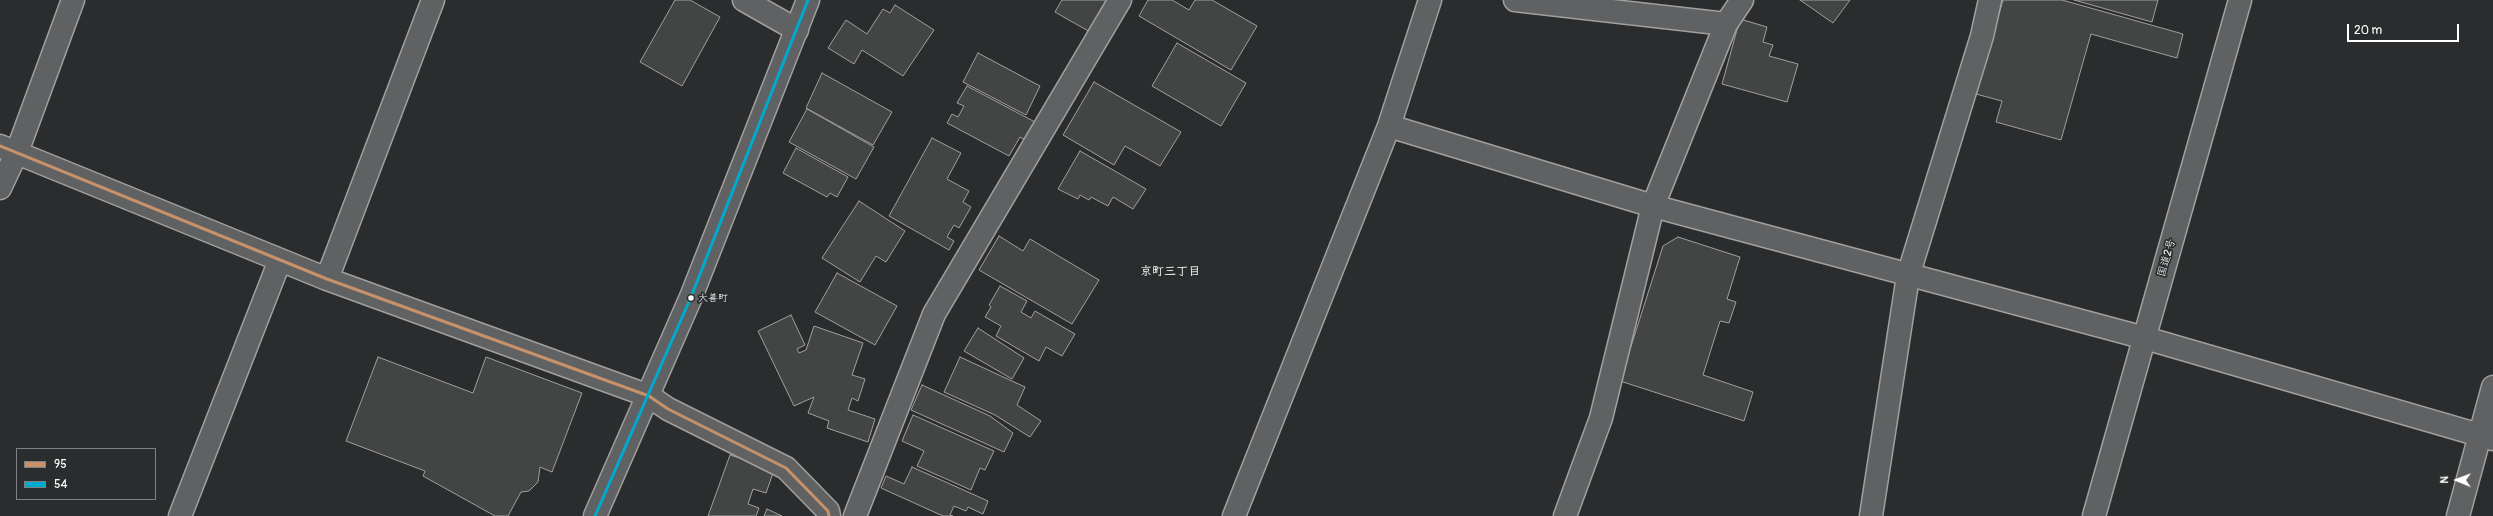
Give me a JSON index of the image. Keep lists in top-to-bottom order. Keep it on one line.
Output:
{"streets":{"main road":["国道2号"]},"districts":["京町三丁目"],"places":["大善町"],"lines":["transit line 54","transit line 95"],"legend":["95","54"],"scale_bar":"20 m","north":"left"}
